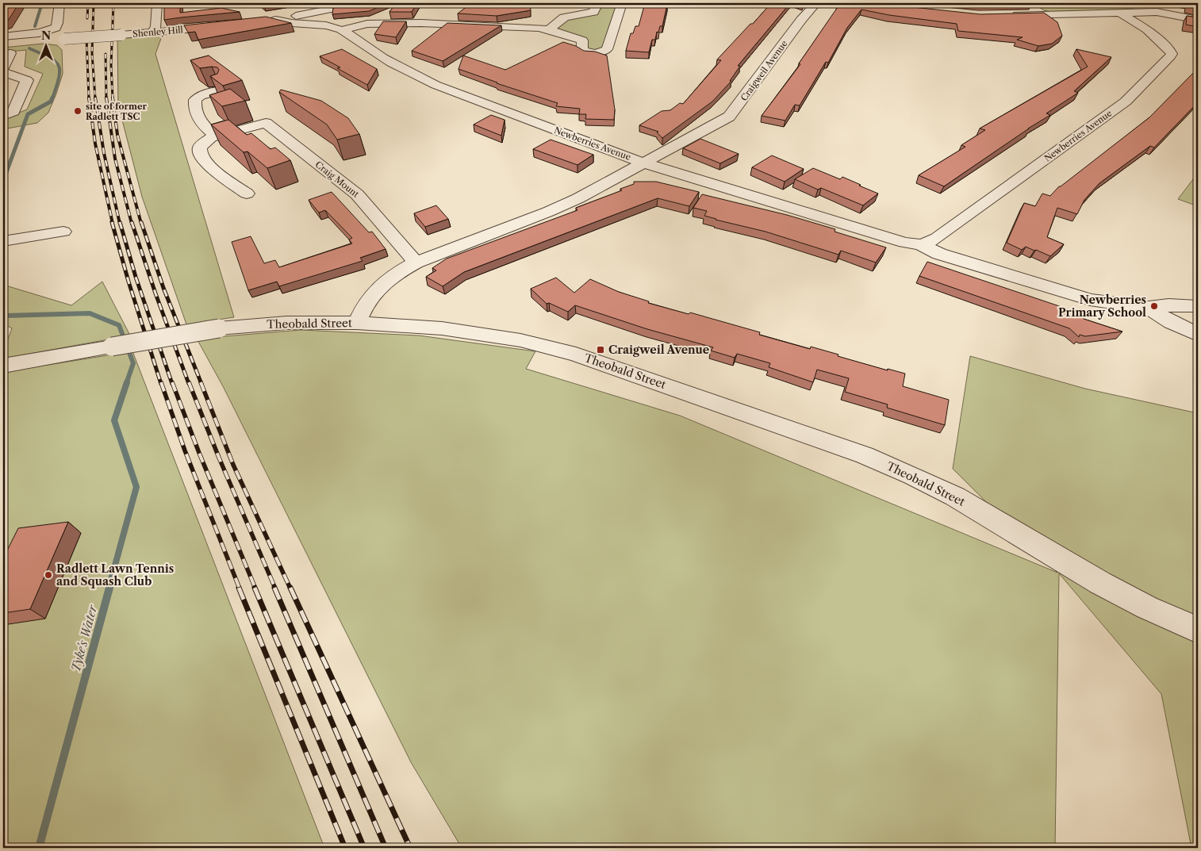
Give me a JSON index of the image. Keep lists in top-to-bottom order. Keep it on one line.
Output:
{"streets":{"street":["Shenley Hill","Craigweil Avenue","Newberries Avenue","Craig Mount","Theobald Street"]},"crossings":[["Craigweil Avenue","Newberries Avenue"],["Craigweil Avenue","Craig Mount"],["Craigweil Avenue","Theobald Street"]],"water":["Tyke's Water"],"places":{"other":["site of former Radlett TSC","Newberries Primary School","Radlett Lawn Tennis and Squash Club"],"transit":["Craigweil Avenue"]},"north":"top"}
